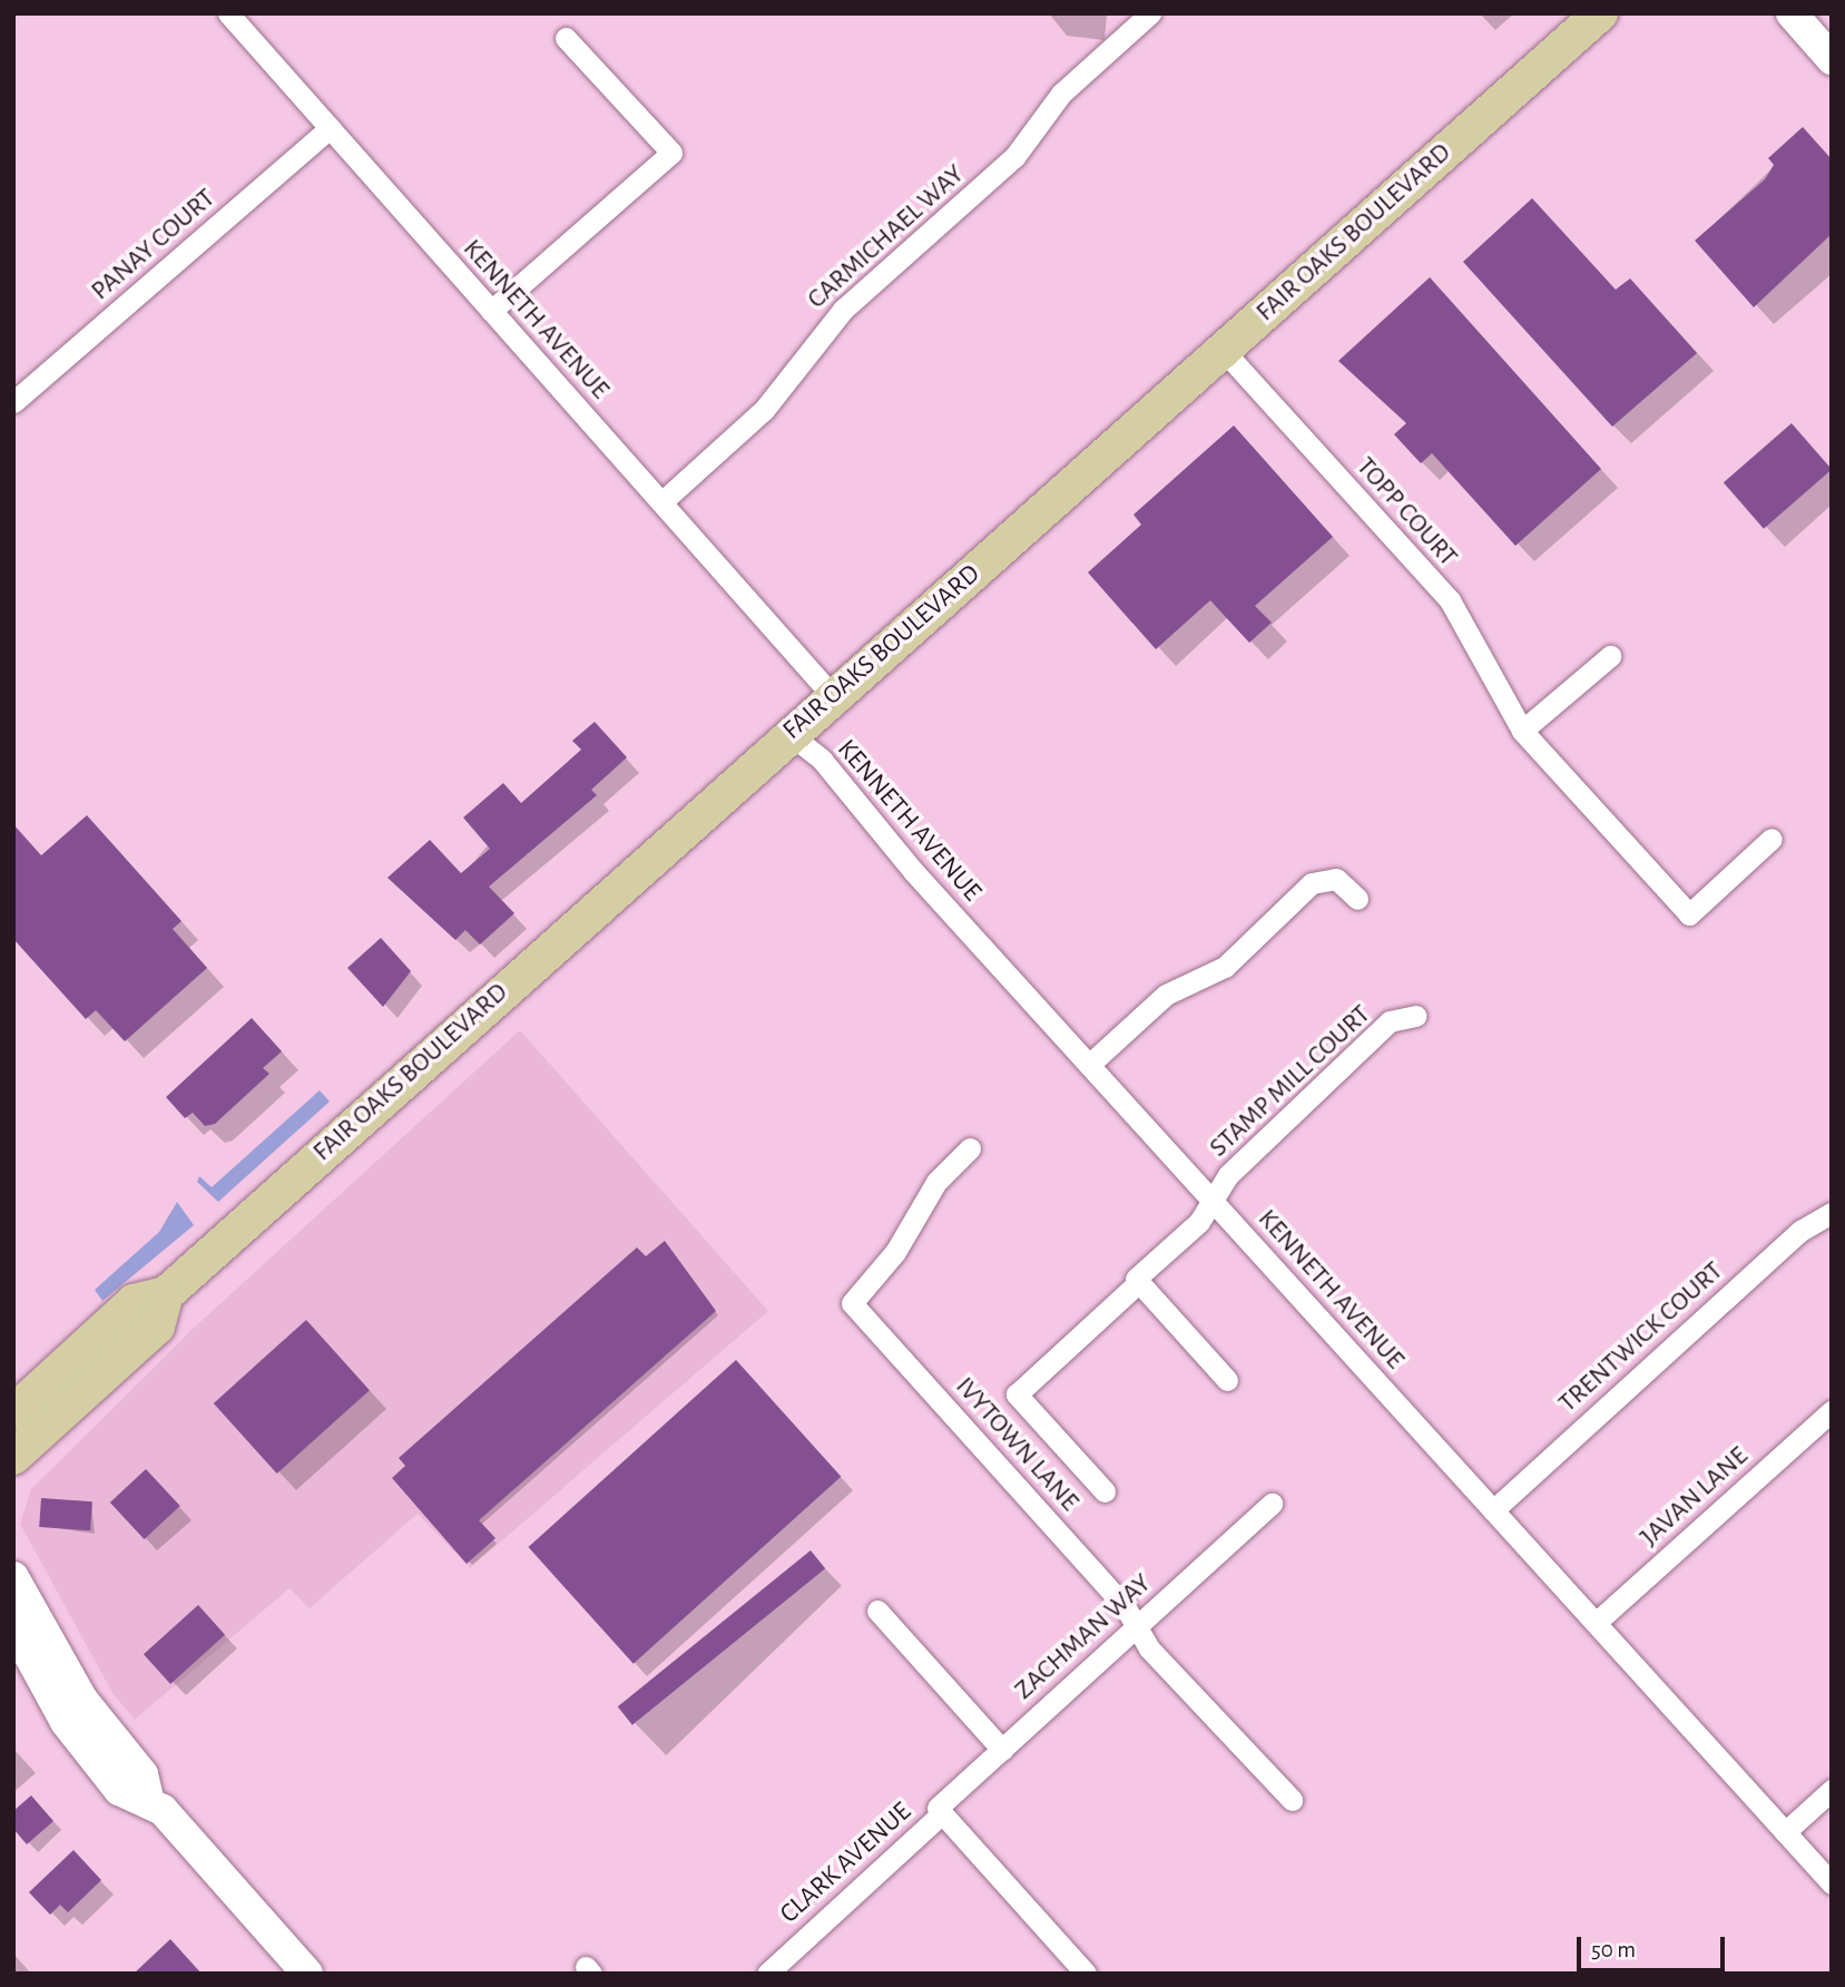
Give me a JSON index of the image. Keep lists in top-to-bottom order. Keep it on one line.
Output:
{"streets":{"main road":["FAIR OAKS BOULEVARD"],"street":["CARMICHAEL WAY","PANAY COURT","KENNETH AVENUE","TOPP COURT","STAMP MILL COURT","TRENTWICK COURT","IVYTOWN LANE","JAVAN LANE","ZACHMAN WAY","CLARK AVENUE"]},"crossings":[["FAIR OAKS BOULEVARD","KENNETH AVENUE"],["FAIR OAKS BOULEVARD","TOPP COURT"],["CARMICHAEL WAY","KENNETH AVENUE"],["PANAY COURT","KENNETH AVENUE"],["KENNETH AVENUE","STAMP MILL COURT"],["KENNETH AVENUE","TRENTWICK COURT"],["KENNETH AVENUE","JAVAN LANE"],["IVYTOWN LANE","ZACHMAN WAY"],["ZACHMAN WAY","CLARK AVENUE"]],"scale_bar":"50 m"}
